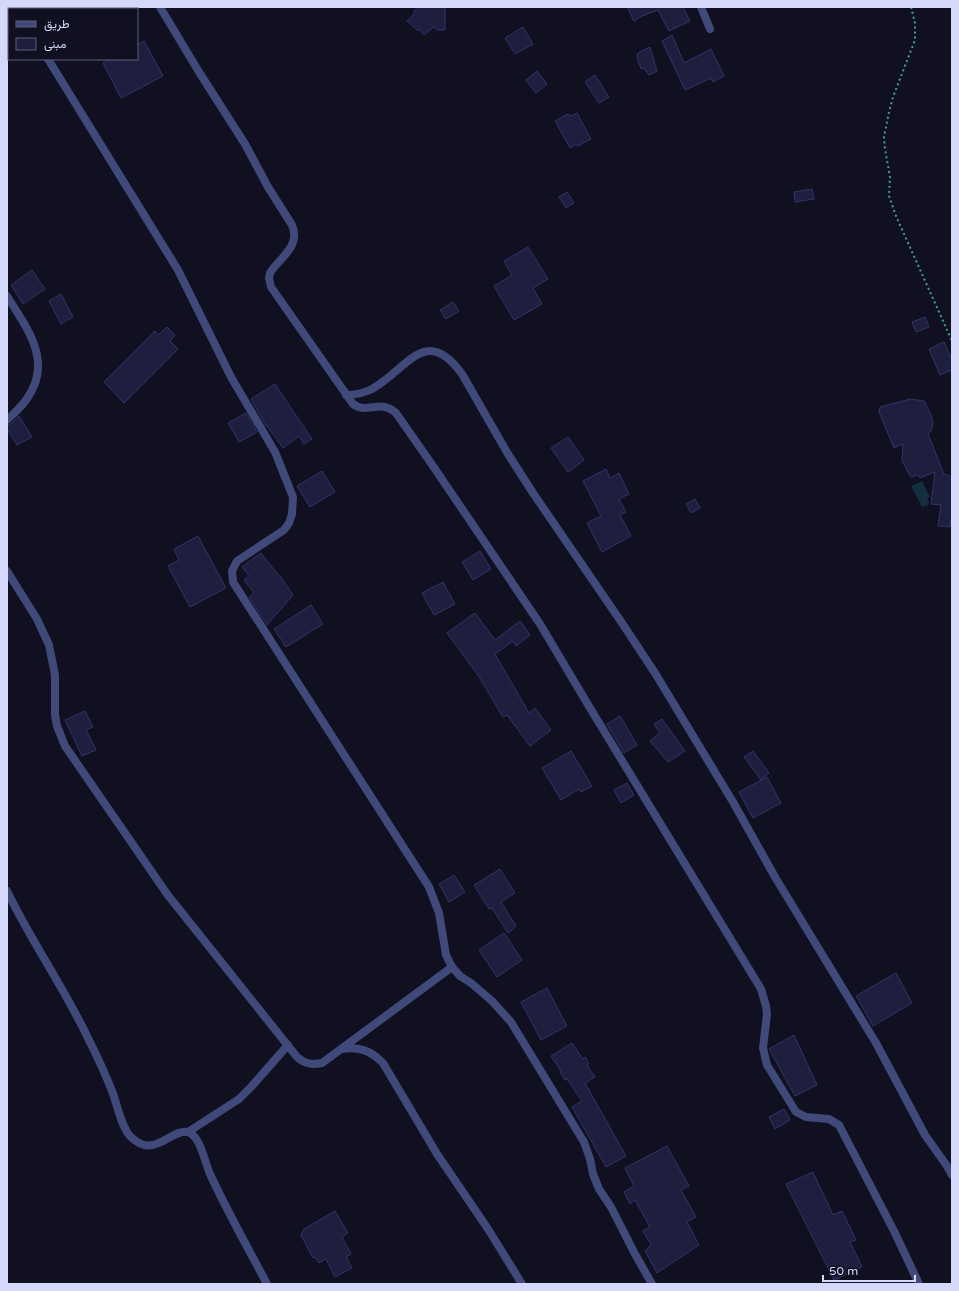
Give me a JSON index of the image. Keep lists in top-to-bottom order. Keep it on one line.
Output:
{"legend":["طريق","مبنى"],"scale_bar":"50 m"}
